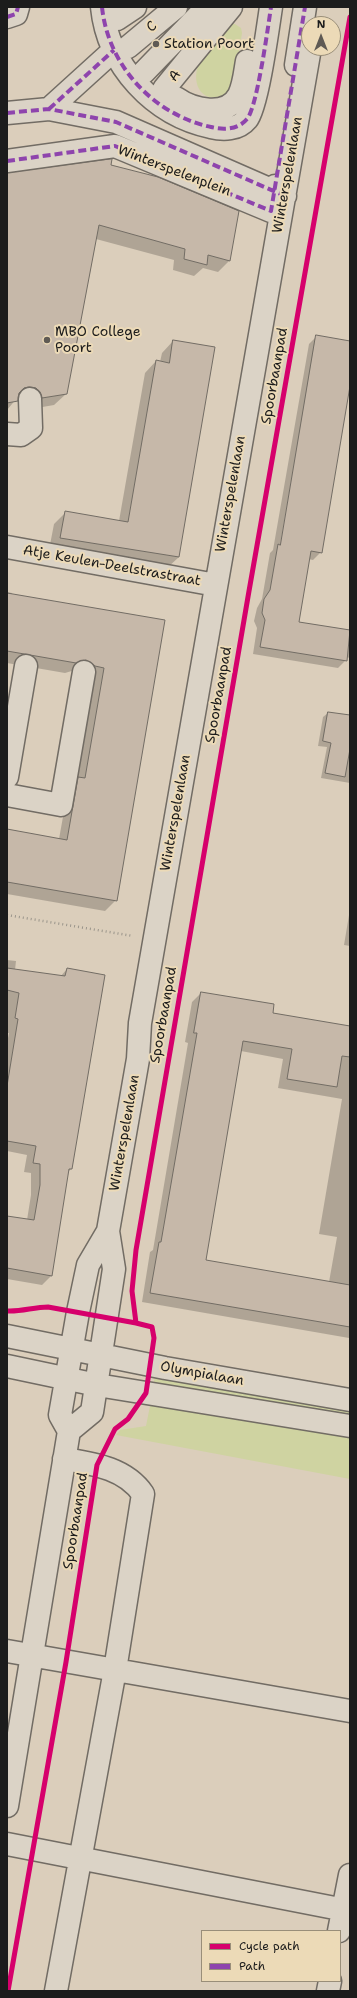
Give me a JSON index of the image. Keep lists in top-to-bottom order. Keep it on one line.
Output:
{"streets":{"street":["C","A","Winterspelenplein","Winterspelenlaan","Atje Keulen-Deelstrastraat","Olympialaan"],"cycle path":["Spoorbaanpad"]},"crossings":[["Winterspelenplein","Winterspelenlaan"],["Winterspelenlaan","Atje Keulen-Deelstrastraat"],["Winterspelenlaan","Olympialaan"]],"places":["Station Poort","MBO College Poort"],"legend":["Cycle path","Path"],"north":"top"}
